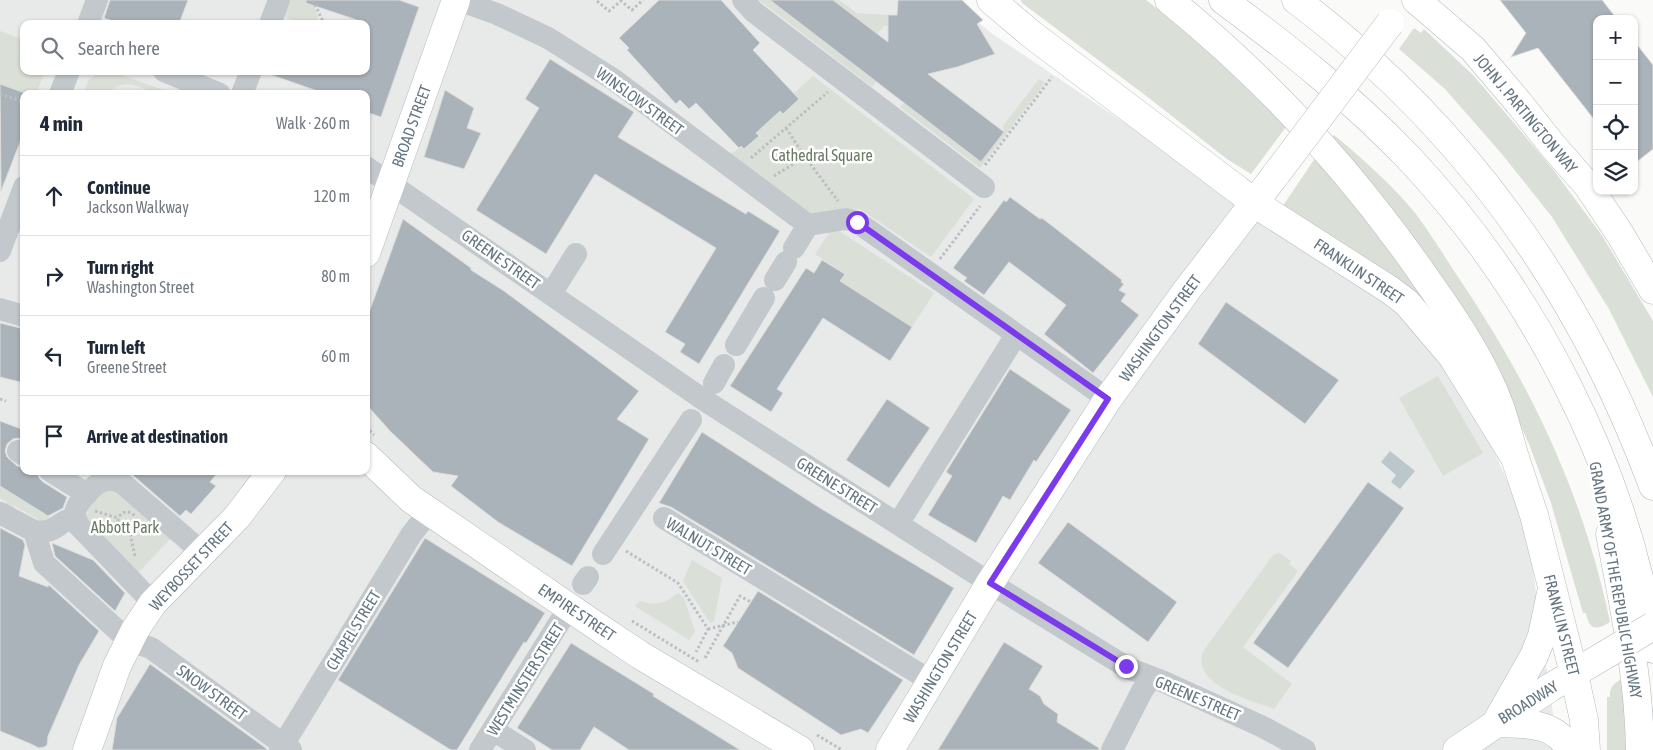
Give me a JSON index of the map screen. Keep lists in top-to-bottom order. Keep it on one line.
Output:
{"streets":{"main road":["JOHN J. PARTINGTON WAY","BROAD STREET","FRANKLIN STREET","WASHINGTON STREET","WEYBOSSET STREET","GRAND ARMY OF THE REPUBLIC HIGHWAY","EMPIRE STREET","BROADWAY"],"street":["WINSLOW STREET","GREENE STREET","WALNUT STREET","CHAPEL STREET","WESTMINSTER STREET","SNOW STREET"]},"crossings":[["WINSLOW STREET","BROAD STREET"],["BROAD STREET","GREENE STREET"],["GREENE STREET","WASHINGTON STREET"],["FRANKLIN STREET","WASHINGTON STREET"],["FRANKLIN STREET","BROADWAY"],["WASHINGTON STREET","WALNUT STREET"],["WEYBOSSET STREET","SNOW STREET"],["EMPIRE STREET","CHAPEL STREET"],["EMPIRE STREET","WESTMINSTER STREET"],["CHAPEL STREET","SNOW STREET"]],"parks":["Cathedral Square","Abbott Park"],"page":{"map_buttons":["+","−"],"search":"Search here","heading":["4 min","Walk · 260 m"],"list":[["Continue","Jackson Walkway","120 m"],["Turn right","Washington Street","80 m"],["Turn left","Greene Street","60 m"],"Arrive at destination"]}}
